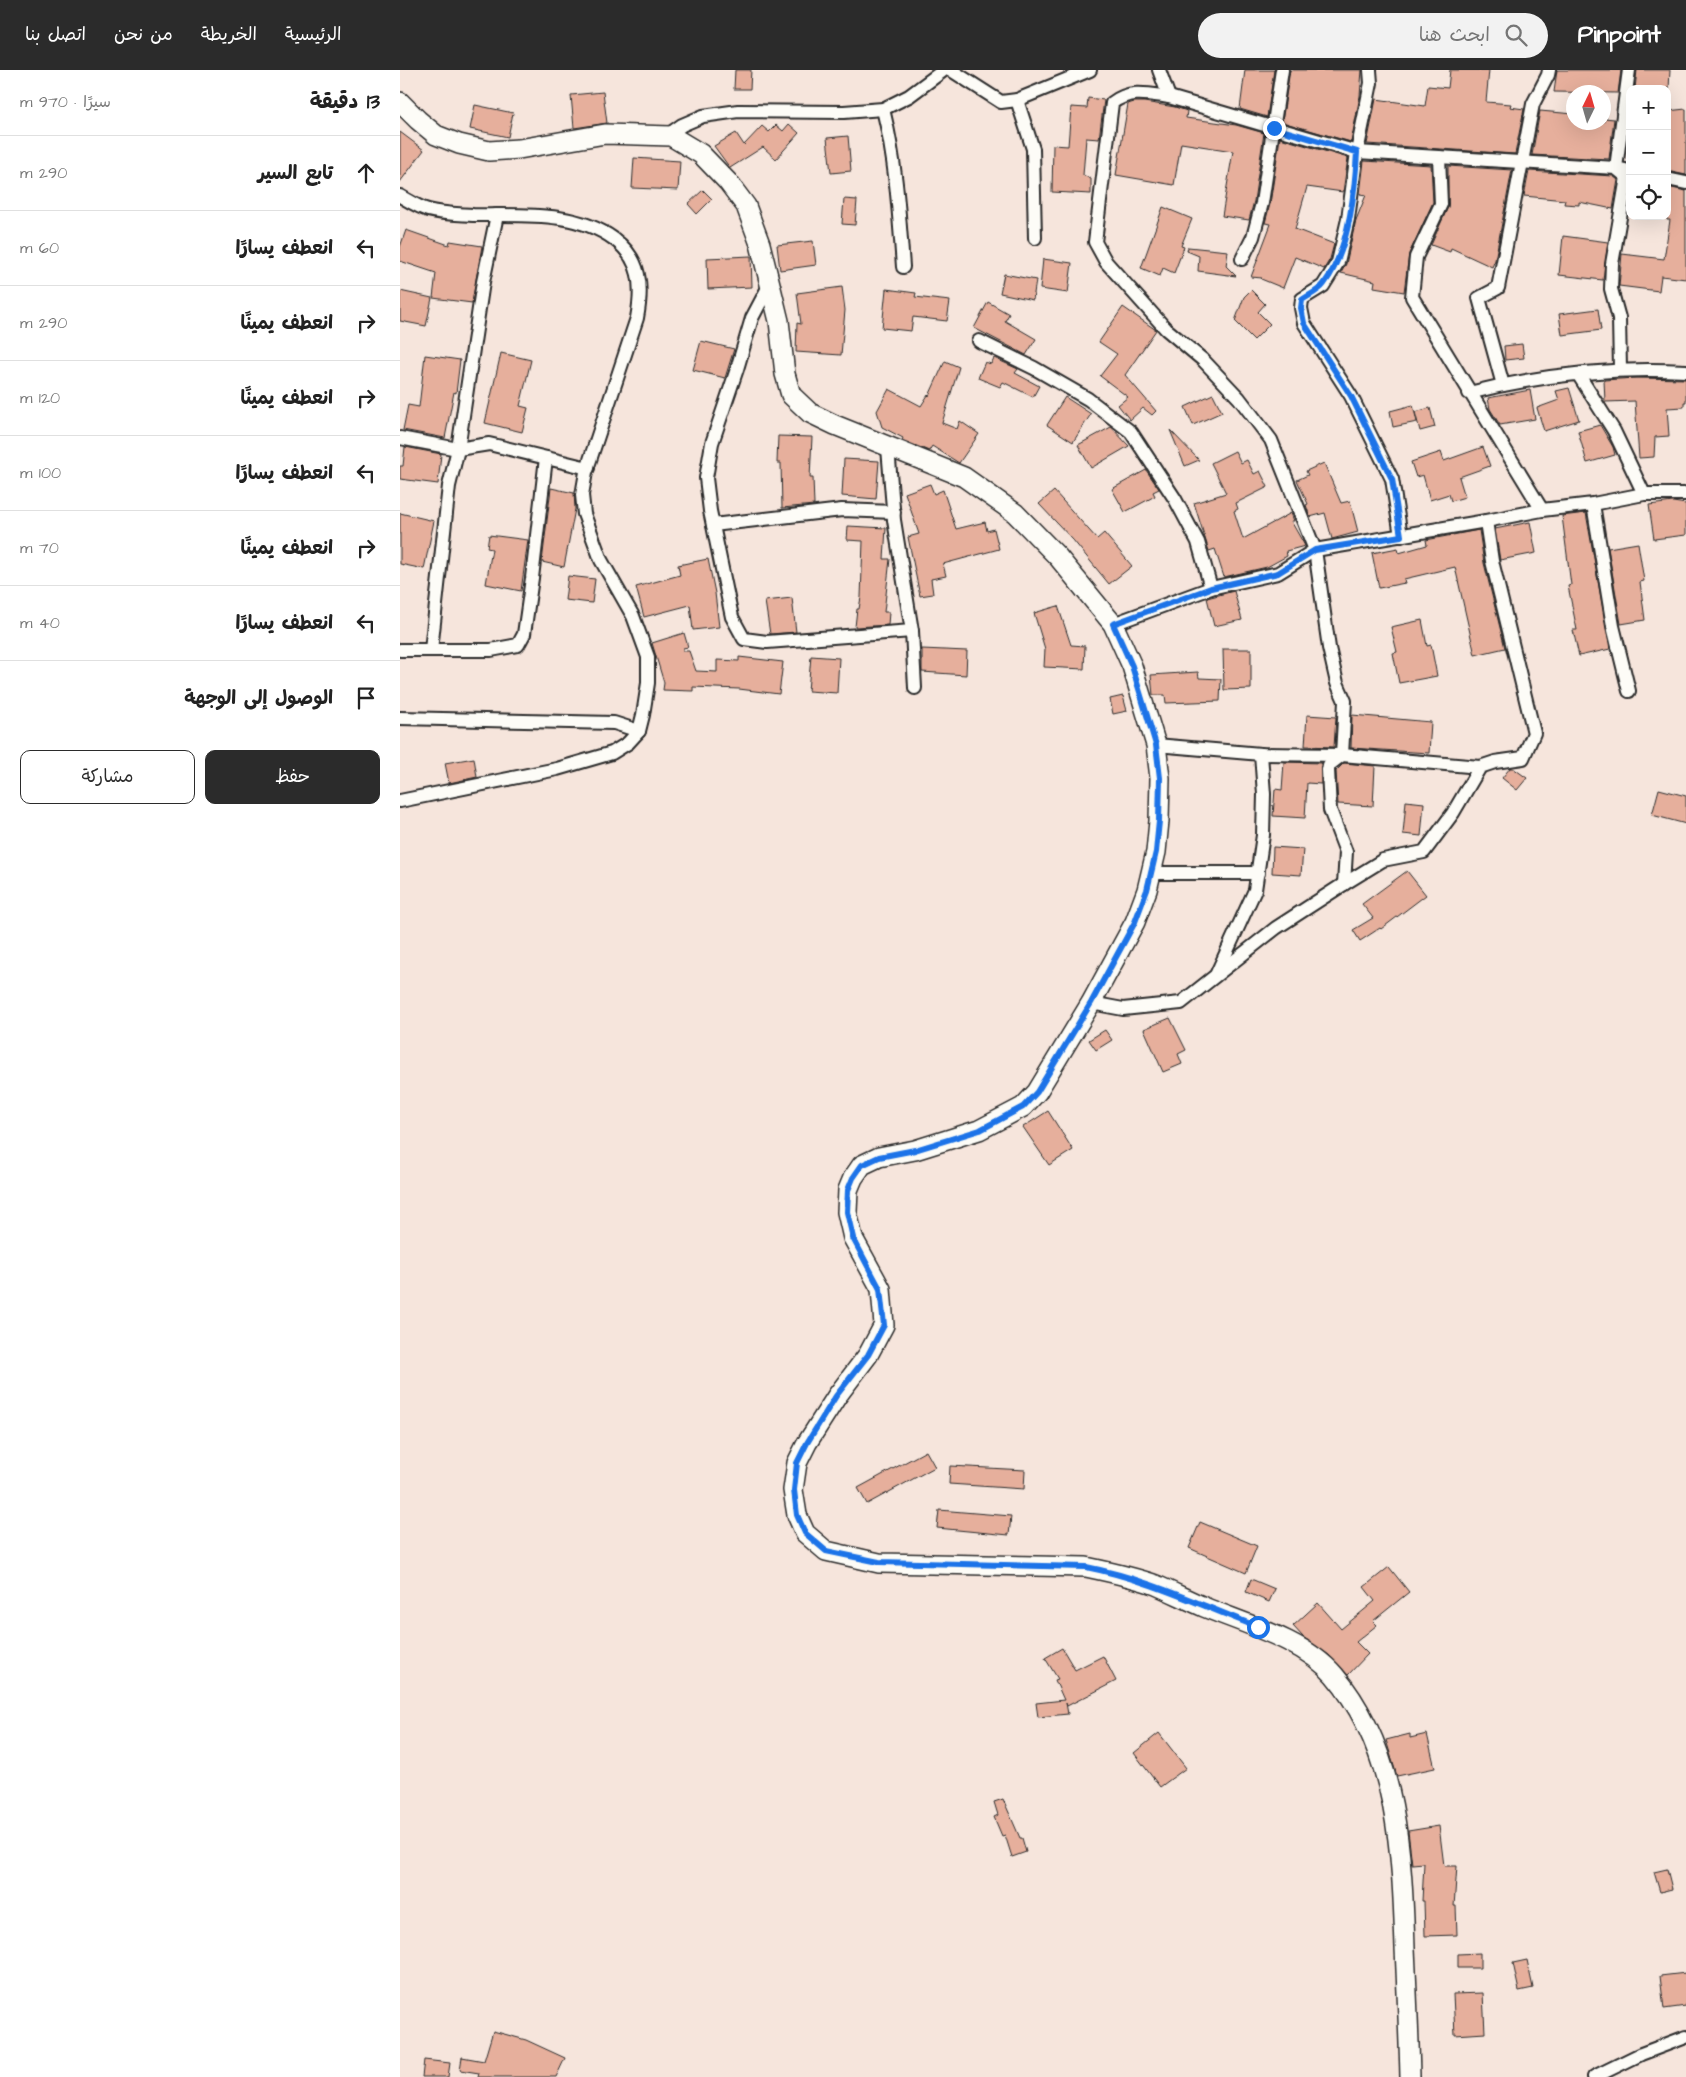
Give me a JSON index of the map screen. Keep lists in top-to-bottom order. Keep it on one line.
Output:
{"north":"top","page":{"header":"Pinpoint","search":"ابحث هنا","nav":["الرئيسية","الخريطة","من نحن","اتصل بنا"],"heading":["13 دقيقة","سيرًا · 970 m"],"map_buttons":["+","−"],"list":[["تابع السير","290 m"],["انعطف يسارًا","60 m"],["انعطف يمينًا","290 m"],["انعطف يمينًا","120 m"],["انعطف يسارًا","100 m"],["انعطف يمينًا","70 m"],["انعطف يسارًا","40 m"],"الوصول إلى الوجهة"],"buttons":["حفظ","مشاركة"]}}
